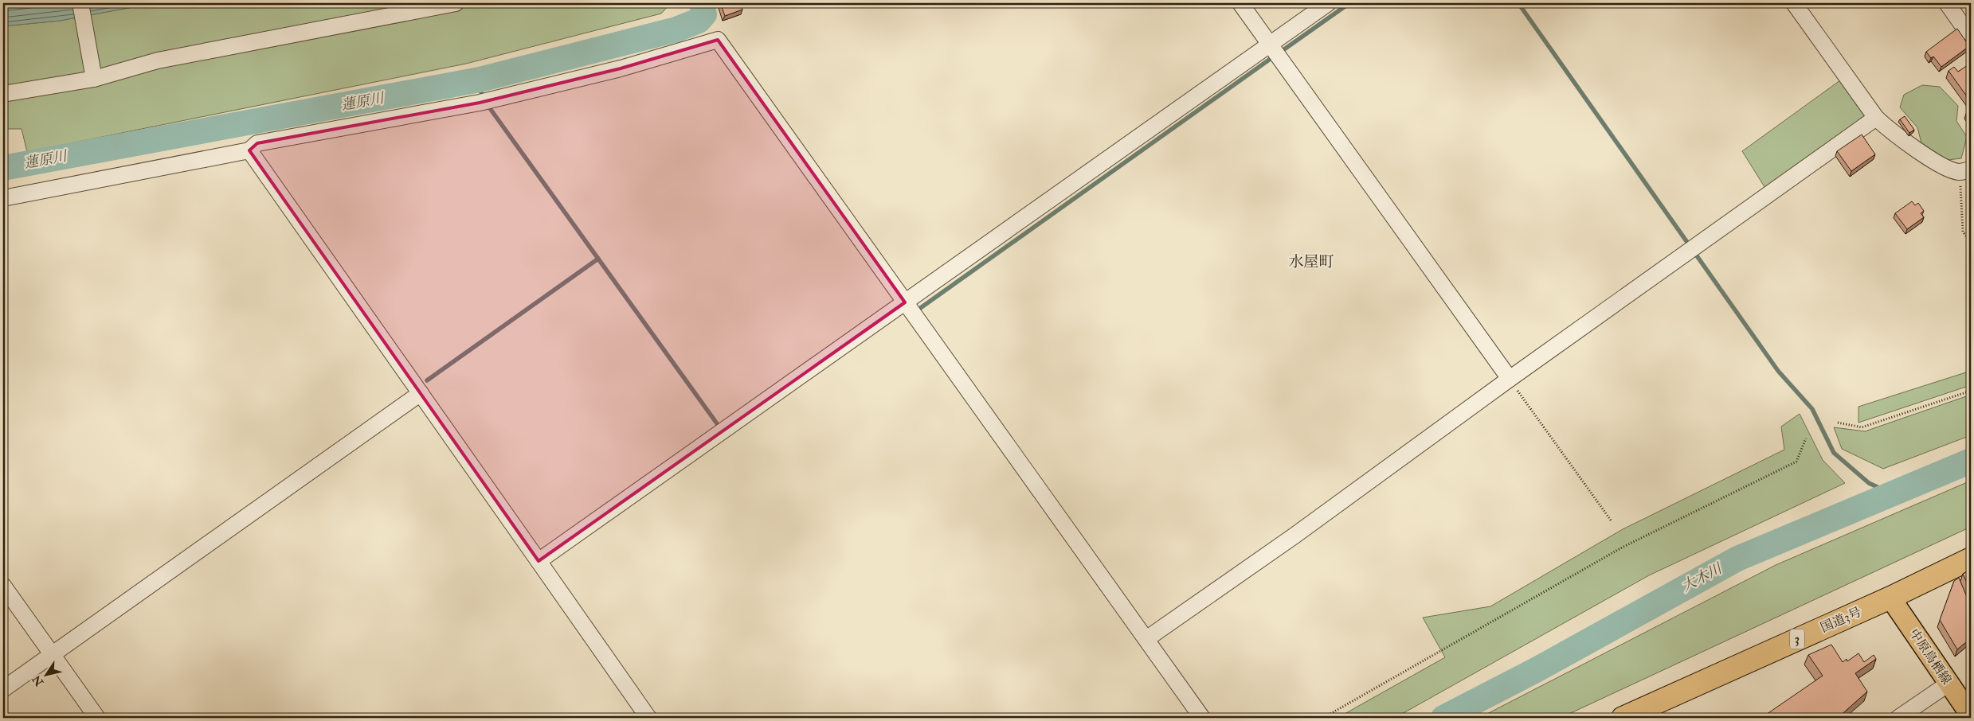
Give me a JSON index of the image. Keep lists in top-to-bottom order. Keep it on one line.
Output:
{"streets":{"highway":["国道3号","3"],"main road":["中原鳥栖線"]},"crossings":[["国道3号","中原鳥栖線"]],"districts":["水屋町"],"water":["蓮原川","大木川"],"north":"bottom left"}
